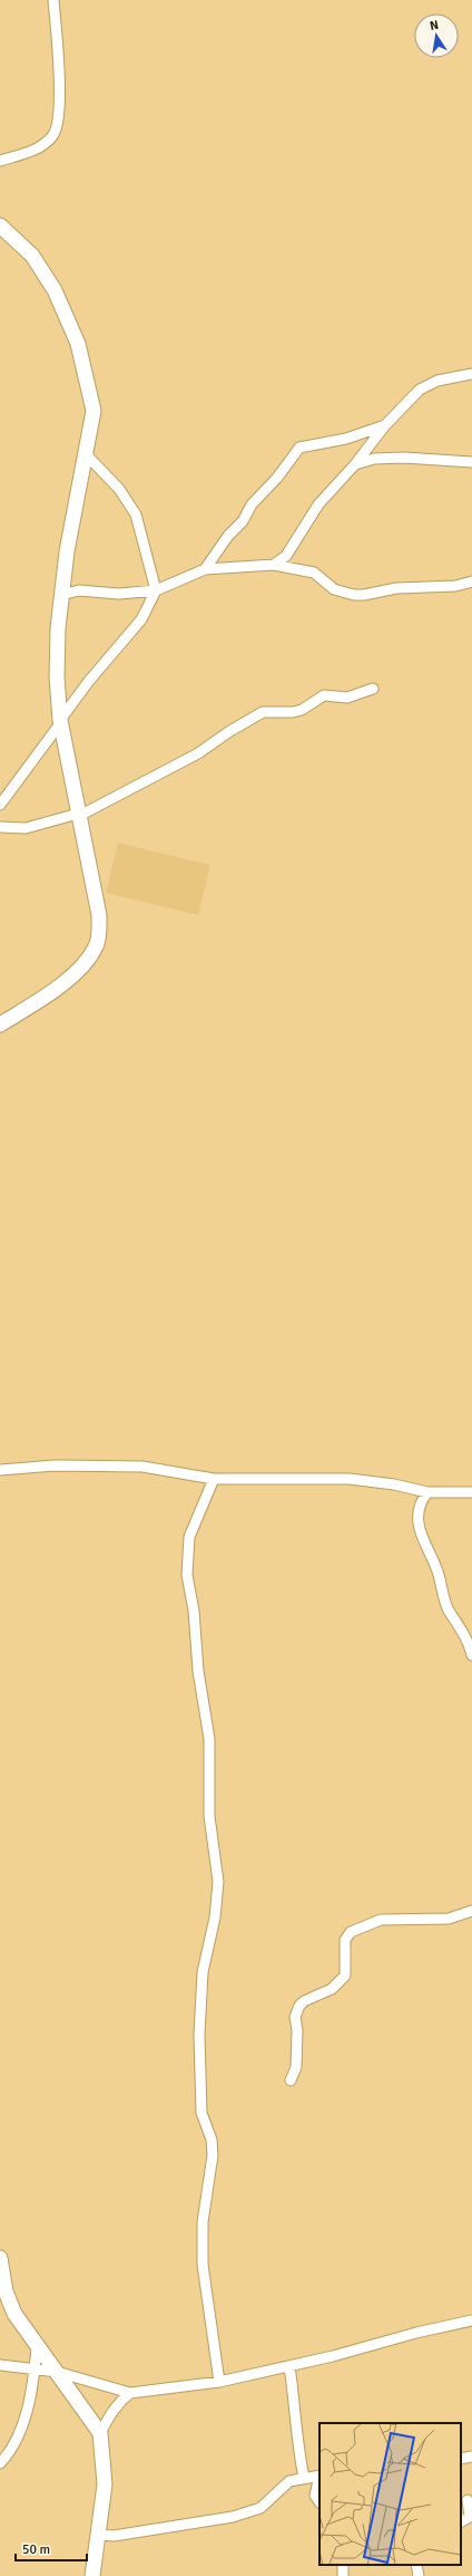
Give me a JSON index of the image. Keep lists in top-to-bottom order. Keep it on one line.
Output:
{"scale_bar":"50 m","north":"top"}
